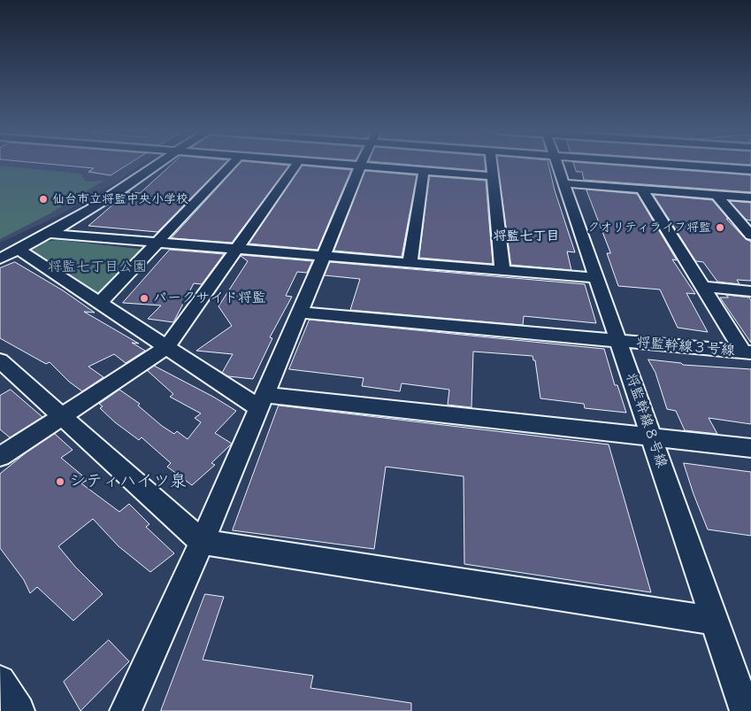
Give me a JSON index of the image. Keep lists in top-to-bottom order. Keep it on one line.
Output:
{"streets":{"street":["将監幹線３号線","将監幹線８号線"]},"crossings":[["将監幹線３号線","将監幹線８号線"]],"districts":["将監七丁目"],"parks":["将監七丁目公園"],"places":["仙台市立将監中央小学校","クオリティライフ将監","パークサイド将監","シティハイツ泉"]}
